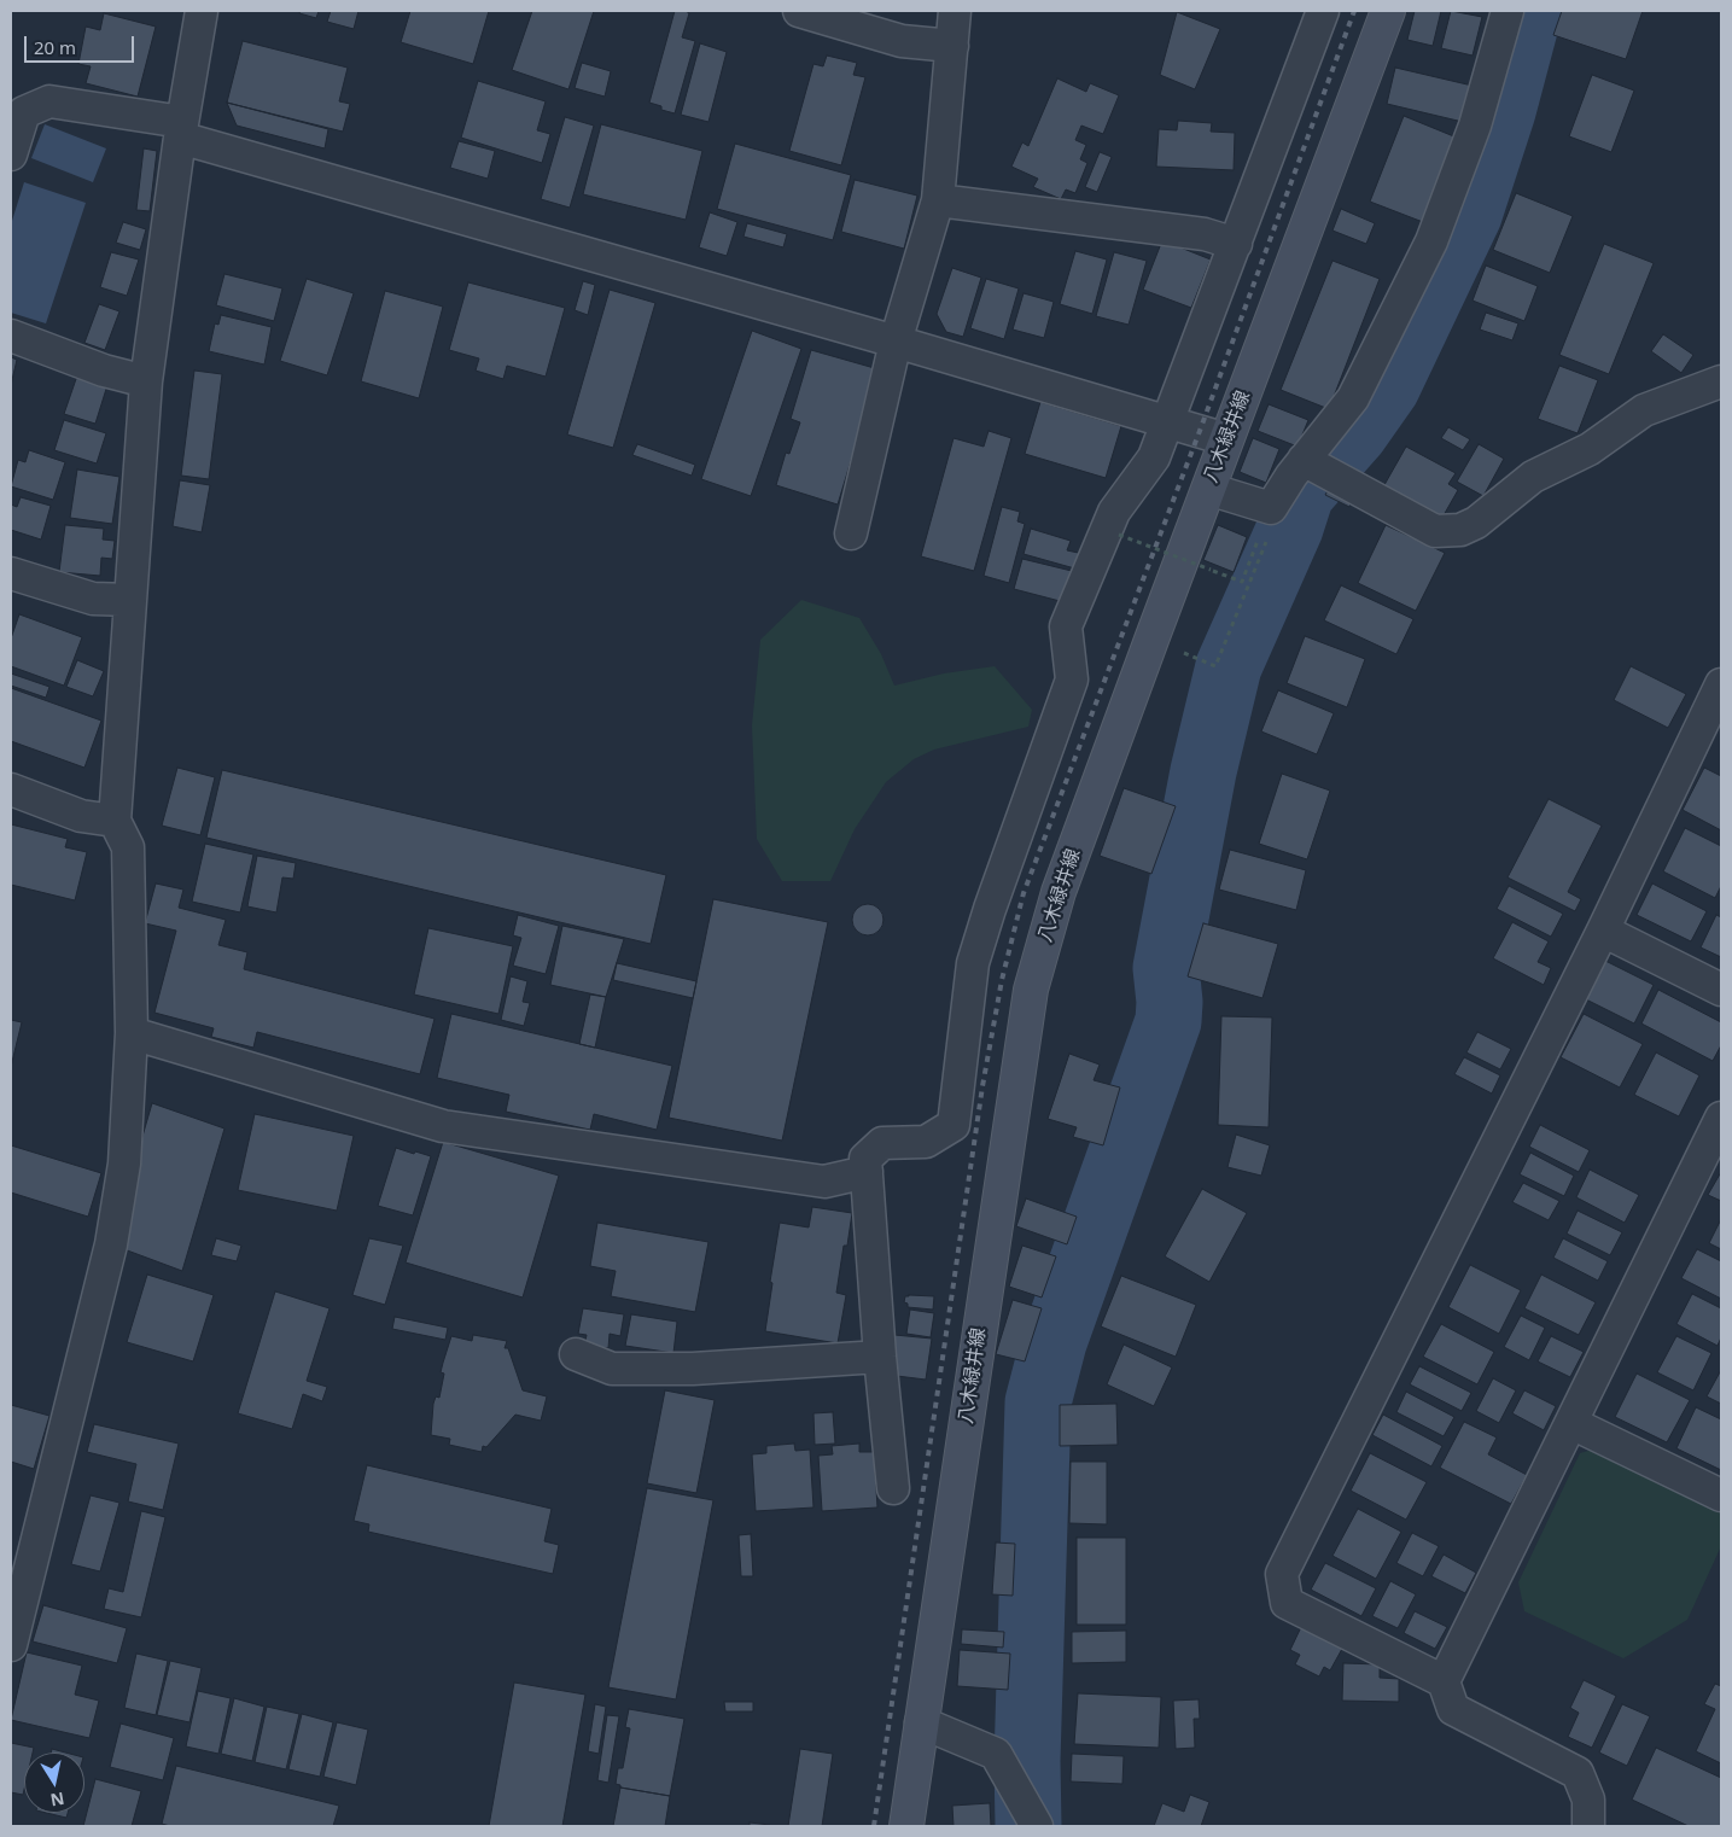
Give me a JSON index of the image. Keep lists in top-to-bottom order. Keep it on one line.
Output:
{"streets":{"main road":["八木緑井線"]},"scale_bar":"20 m","north":"bottom"}
